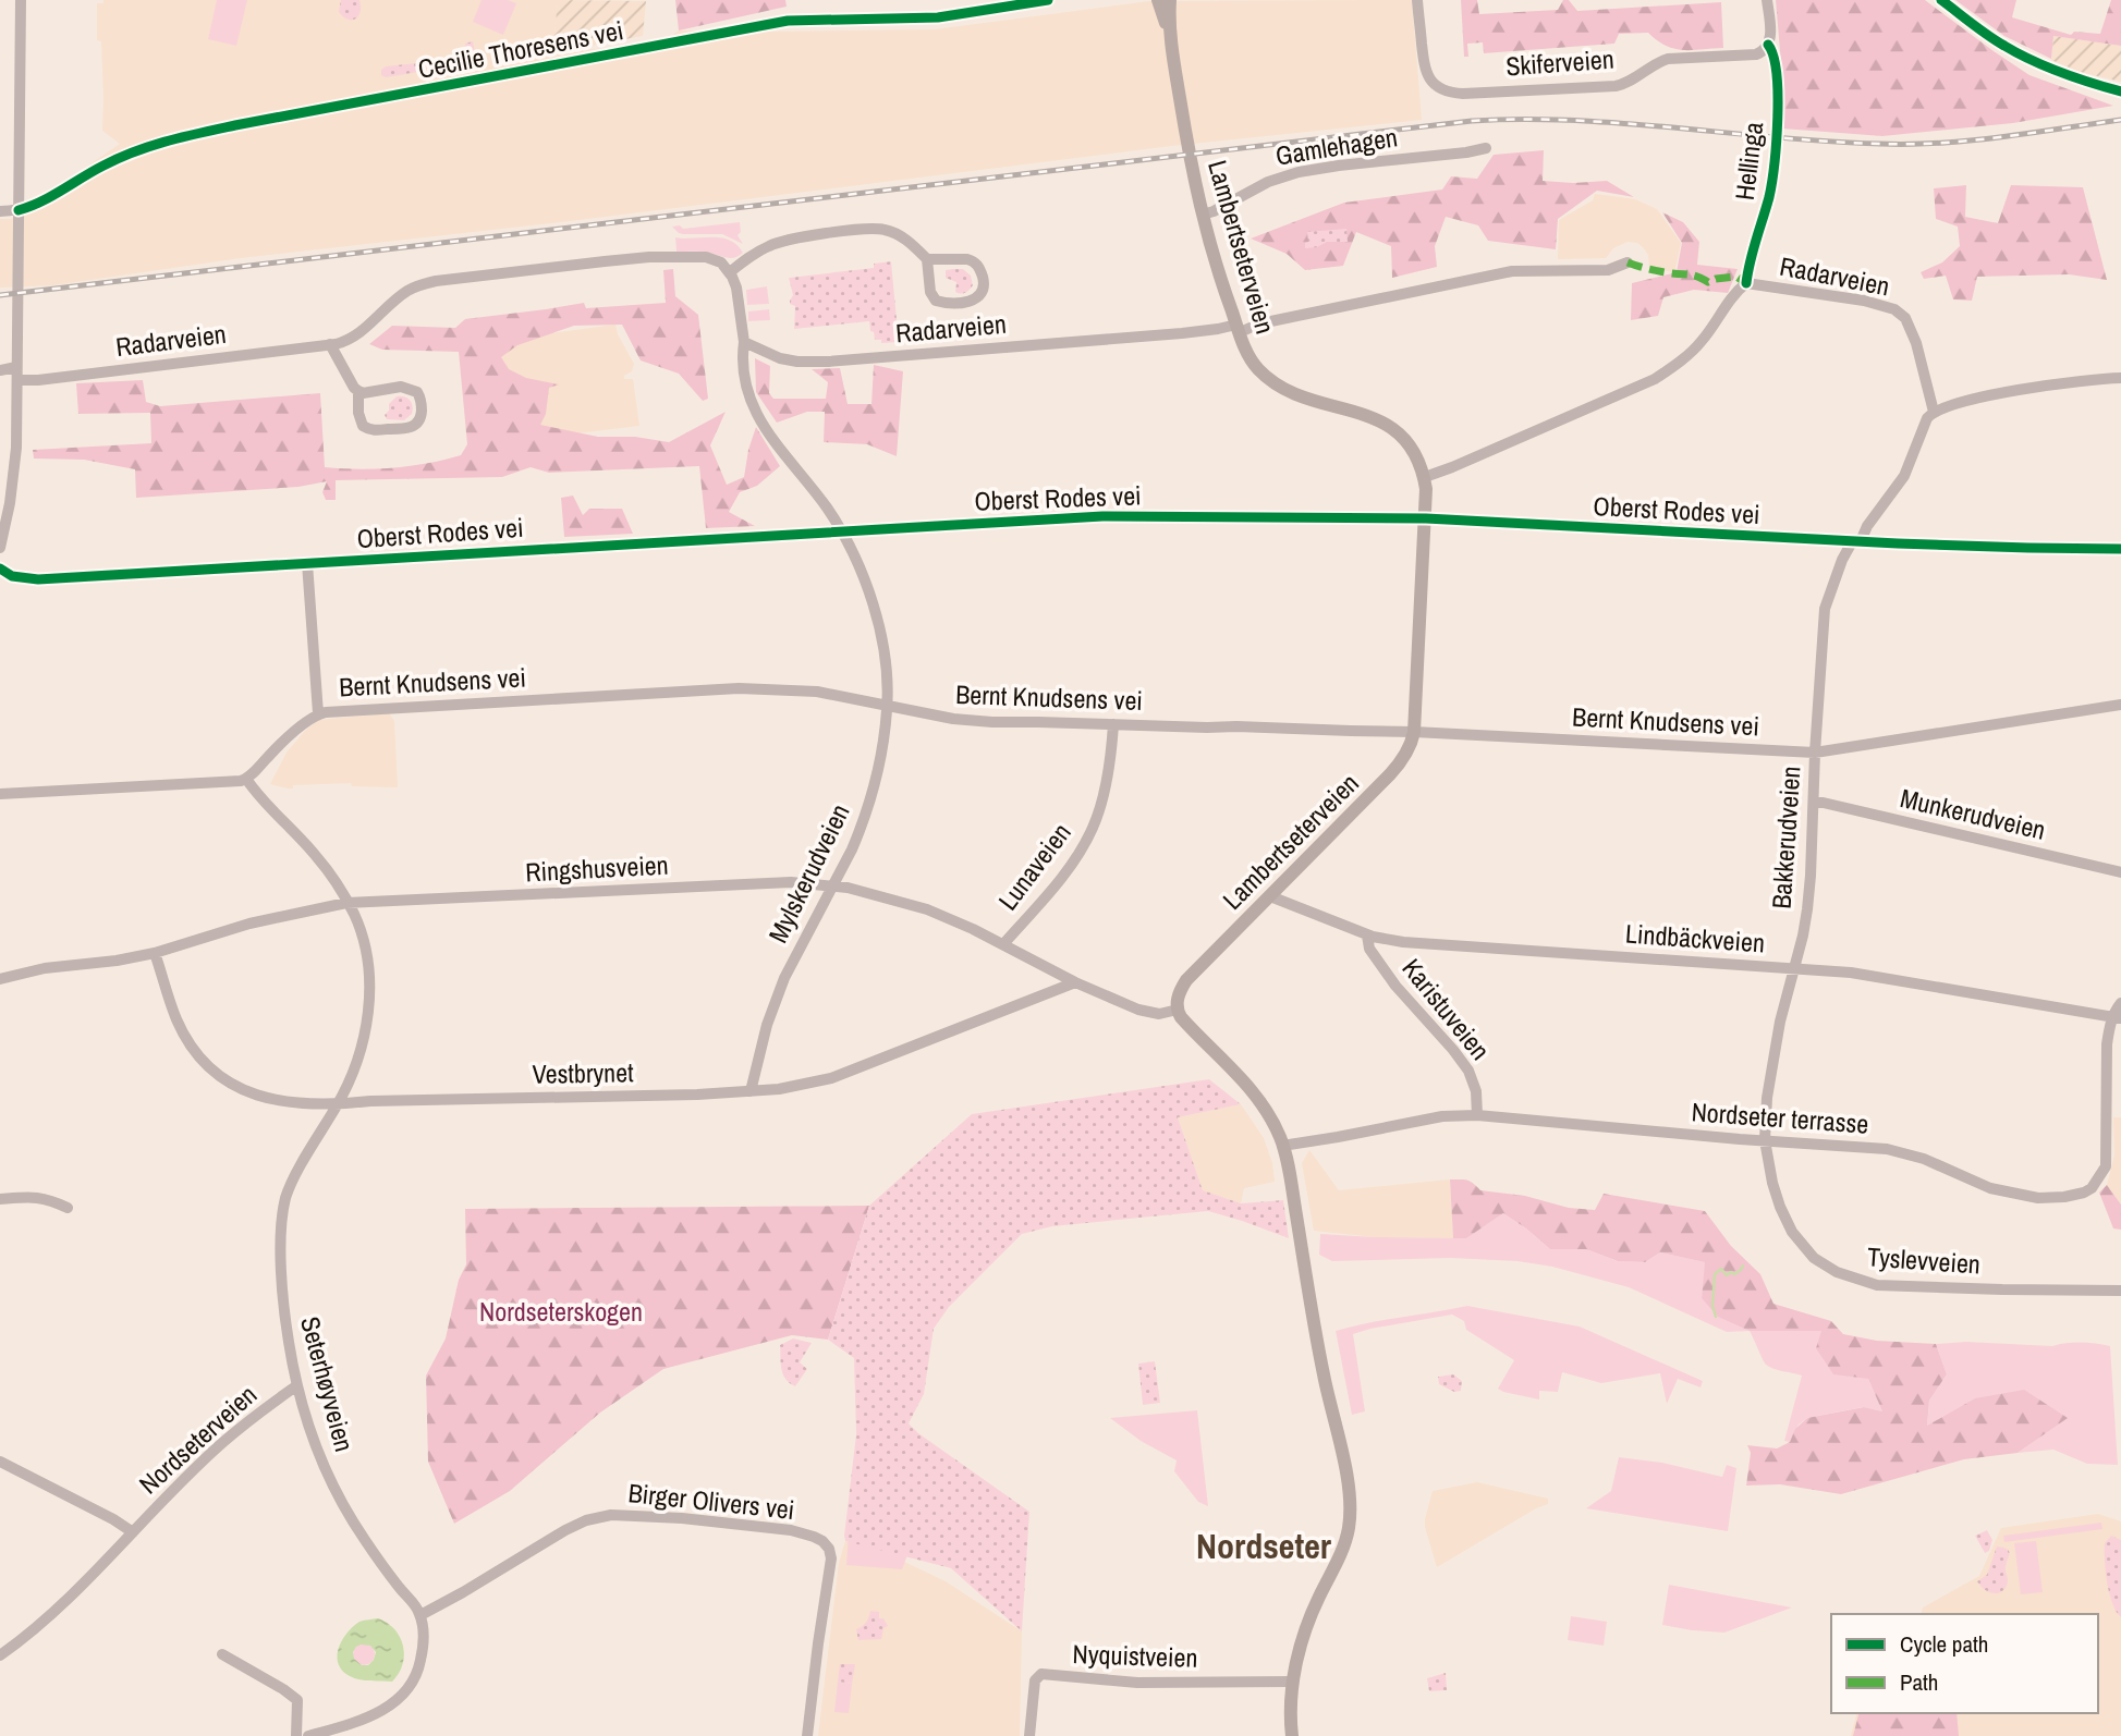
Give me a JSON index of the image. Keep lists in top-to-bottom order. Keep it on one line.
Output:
{"streets":{"main road":["Lambertseterveien"],"street":["Cecilie Thoresens vei","Skiferveien","Gamlehagen","Radarveien","Oberst Rodes vei","Bernt Knudsens vei","Munkerudveien","Bakkerudveien","Lunaveien","Ringshusveien","Mylskerudveien","Lindbäckveien","Karistuveien","Vestbrynet","Nordseter terrasse","Tyslevveien","Seterhøyveien","Nordseterveien","Birger Olivers vei","Nyquistveien"],"cycle path":["Hellinga"]},"crossings":[["Gamlehagen","Lambertseterveien"],["Lambertseterveien","Radarveien"],["Lambertseterveien","Oberst Rodes vei"],["Lambertseterveien","Bernt Knudsens vei"],["Lambertseterveien","Ringshusveien"],["Lambertseterveien","Lindbäckveien"],["Radarveien","Bakkerudveien"],["Radarveien","Mylskerudveien"],["Oberst Rodes vei","Bakkerudveien"],["Oberst Rodes vei","Mylskerudveien"],["Bernt Knudsens vei","Bakkerudveien"],["Bernt Knudsens vei","Lunaveien"],["Bernt Knudsens vei","Mylskerudveien"],["Bernt Knudsens vei","Seterhøyveien"],["Munkerudveien","Bakkerudveien"],["Bakkerudveien","Lindbäckveien"],["Bakkerudveien","Nordseter terrasse"],["Bakkerudveien","Tyslevveien"],["Lunaveien","Ringshusveien"],["Ringshusveien","Mylskerudveien"],["Ringshusveien","Vestbrynet"],["Ringshusveien","Seterhøyveien"],["Mylskerudveien","Vestbrynet"],["Lindbäckveien","Karistuveien"],["Lindbäckveien","Nordseter terrasse"],["Karistuveien","Nordseter terrasse"],["Vestbrynet","Seterhøyveien"],["Nordseter terrasse","Tyslevveien"],["Seterhøyveien","Nordseterveien"],["Seterhøyveien","Birger Olivers vei"]],"districts":["Nordseter"],"parks":["Nordseterskogen"],"legend":["Cycle path","Path"]}
